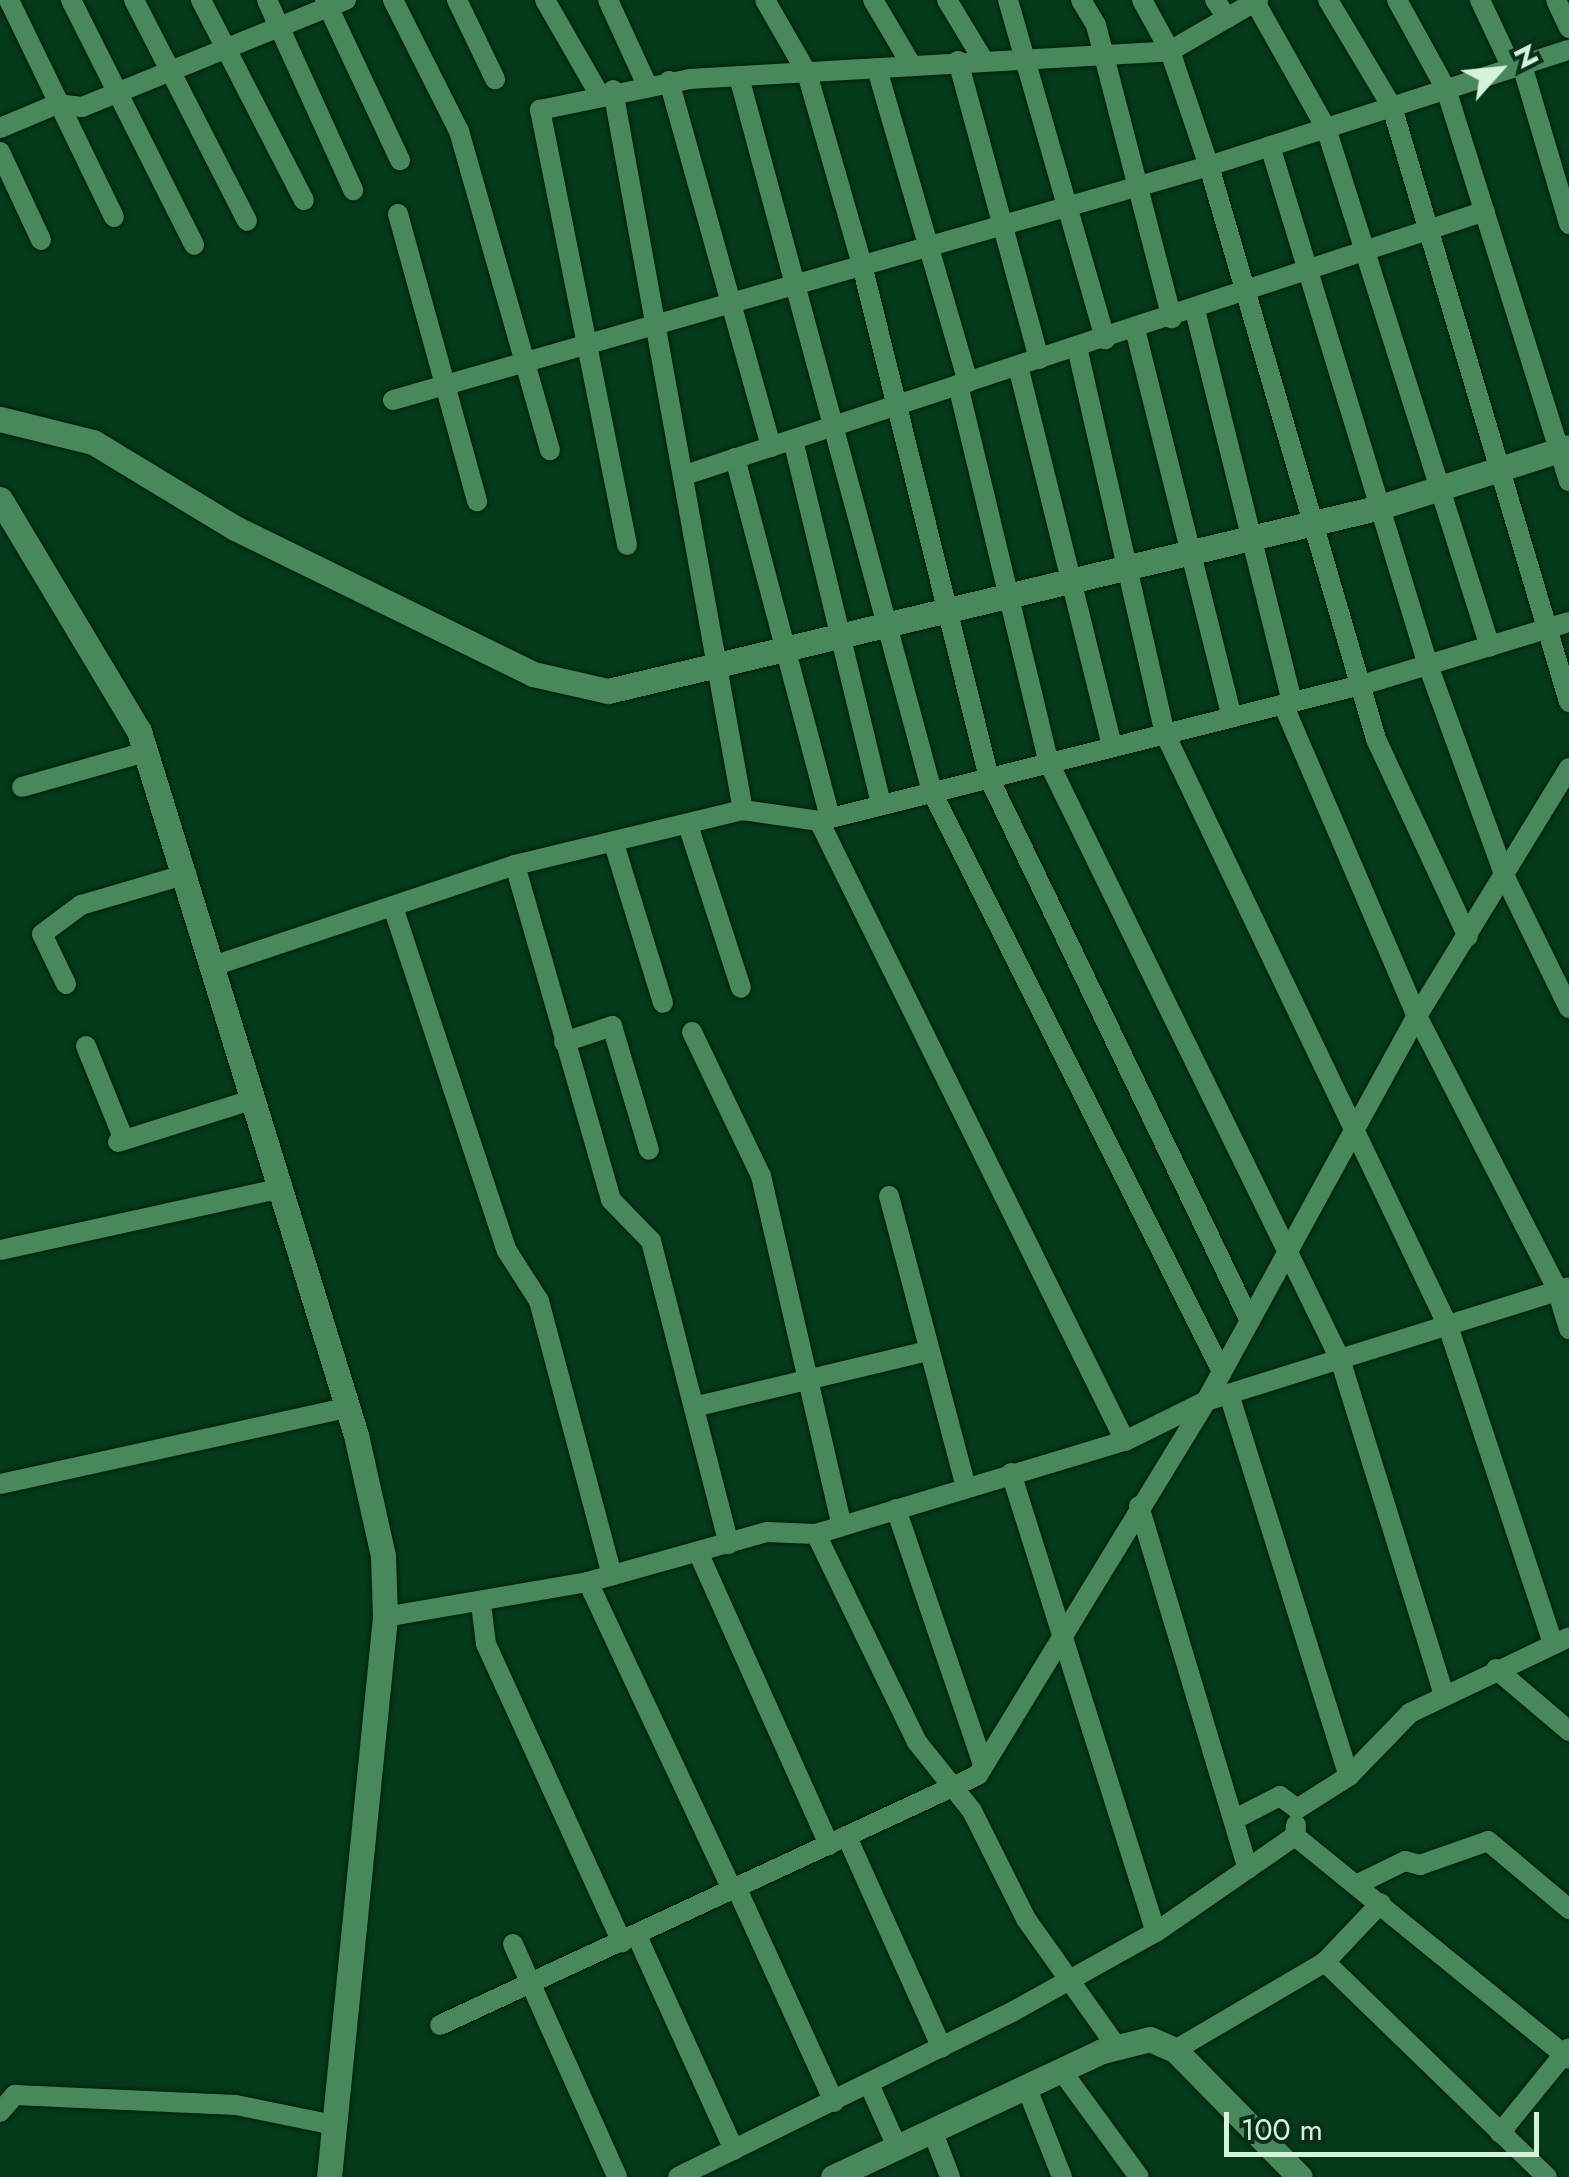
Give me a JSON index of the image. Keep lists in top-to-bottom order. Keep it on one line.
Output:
{"scale_bar":"100 m","north":"top right"}
